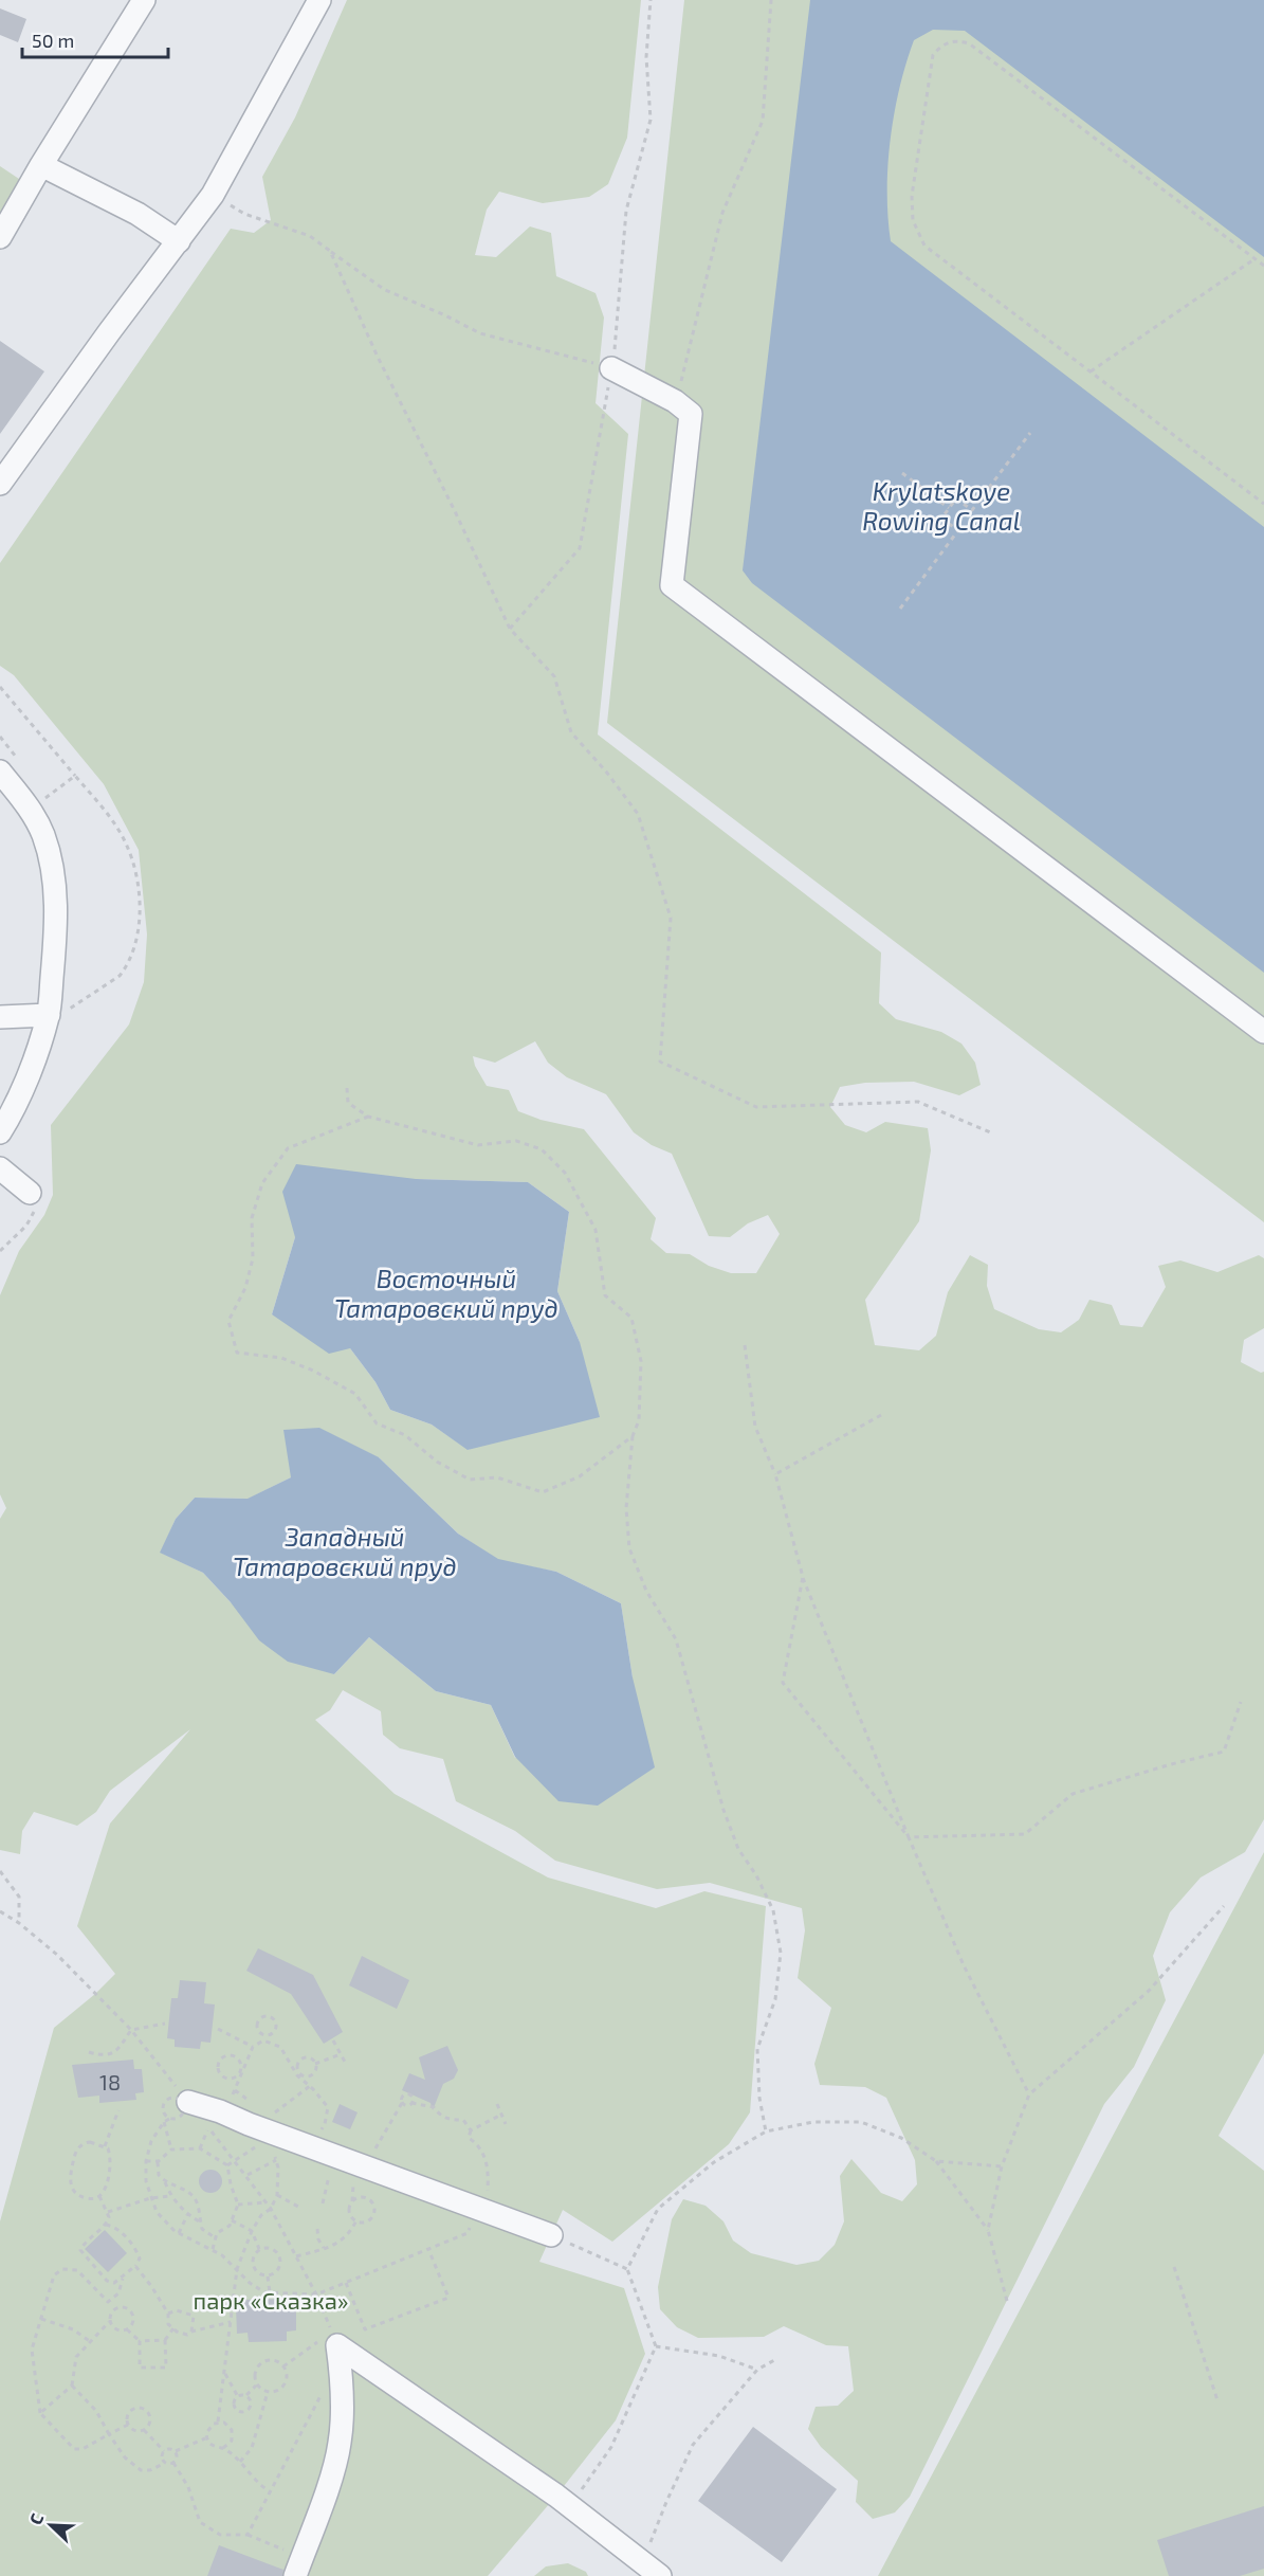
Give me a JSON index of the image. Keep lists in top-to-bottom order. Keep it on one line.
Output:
{"water":["Krylatskoye Rowing Canal","Восточный Татаровский пруд","Западный Татаровский пруд"],"parks":["парк «Сказка»"],"house_numbers":["18"],"scale_bar":"50 m","north":"top left"}
